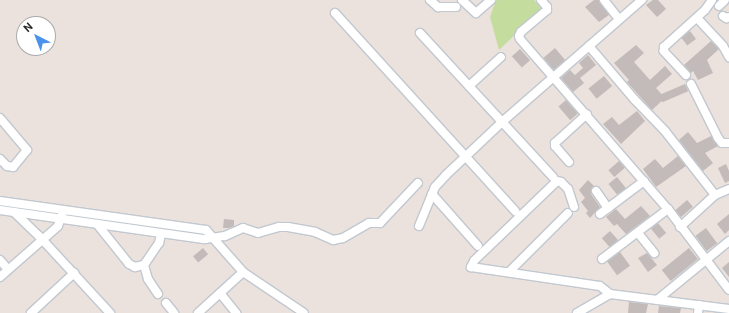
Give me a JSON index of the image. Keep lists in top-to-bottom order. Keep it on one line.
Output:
{"north":"top left"}
